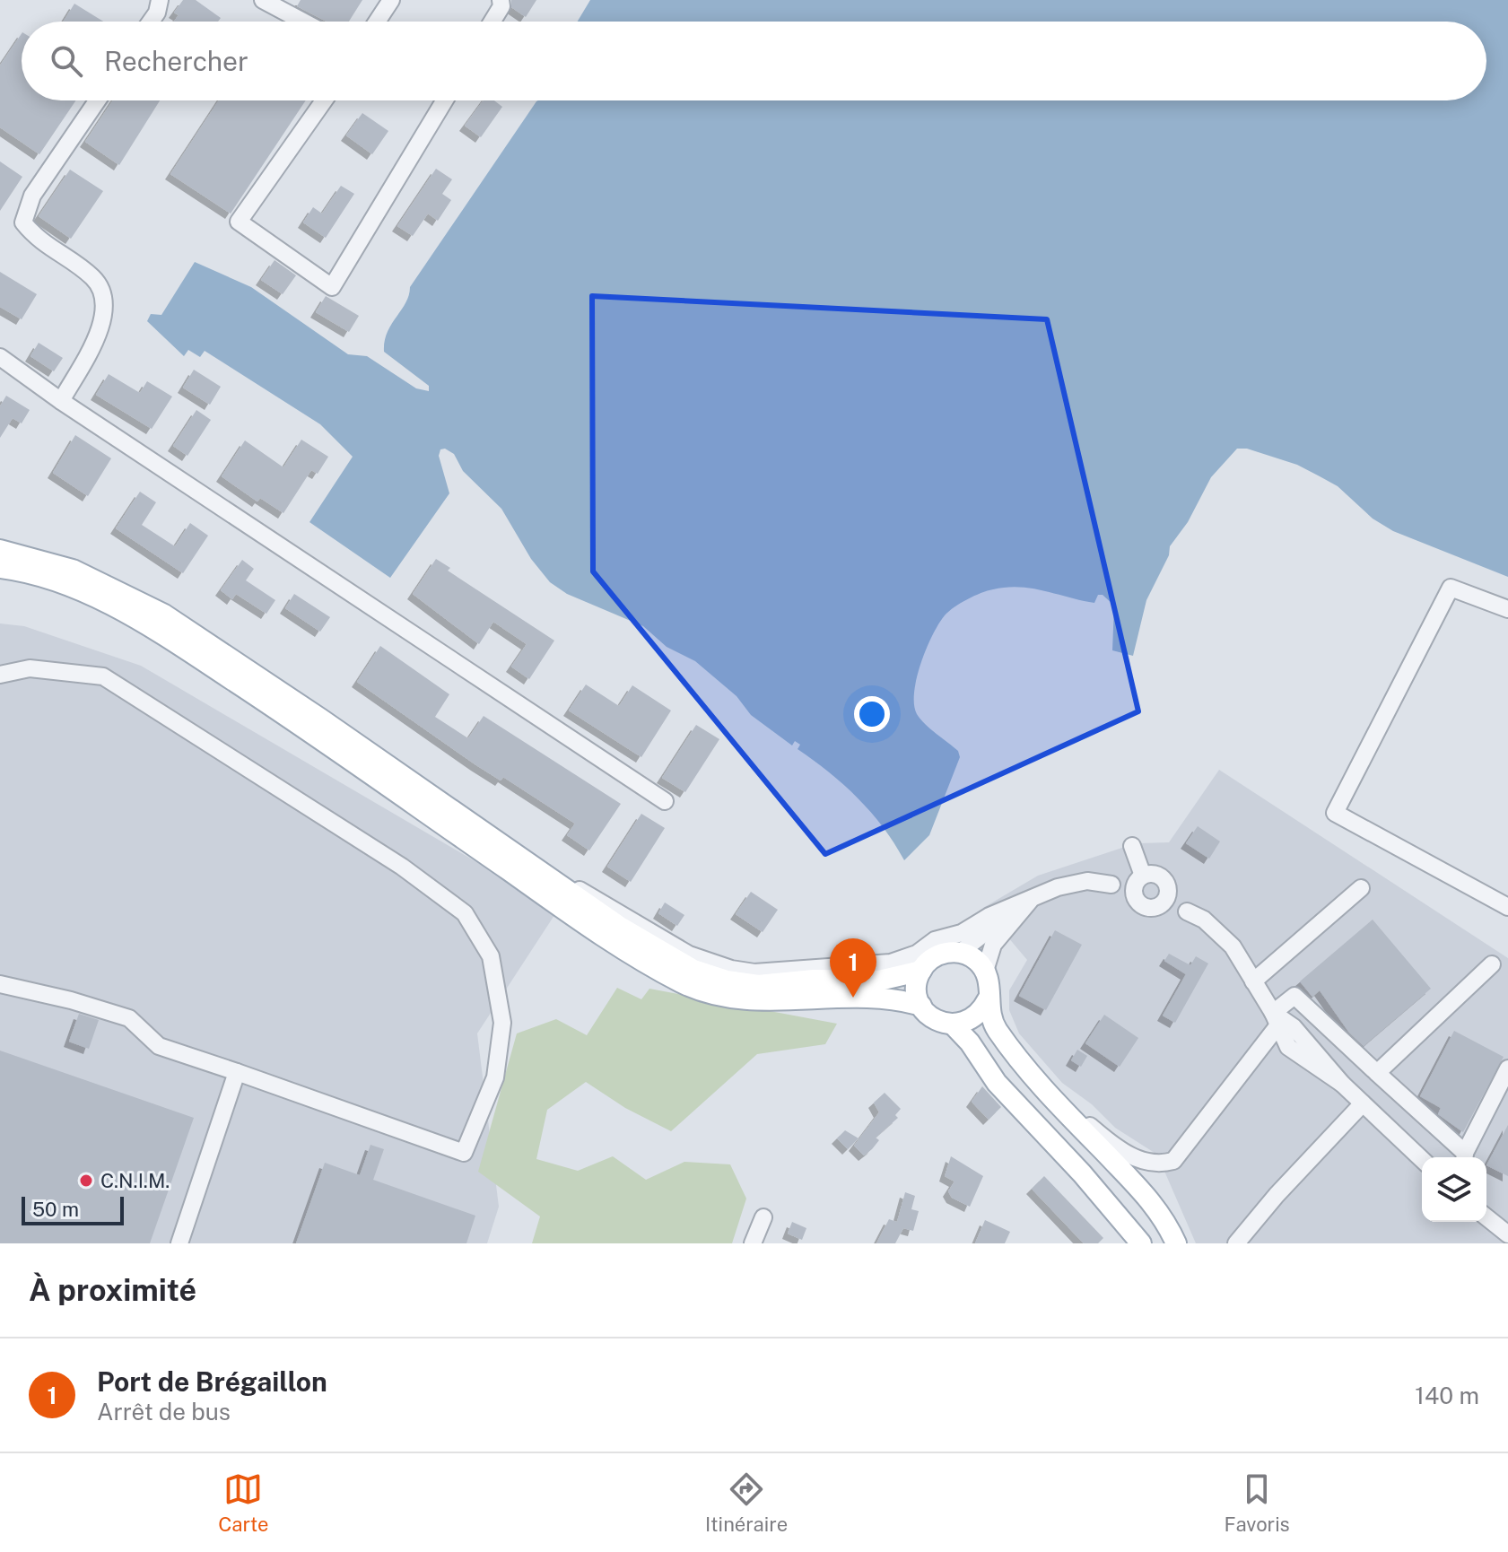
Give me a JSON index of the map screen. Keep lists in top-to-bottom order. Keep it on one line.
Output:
{"places":["C.N.I.M."],"scale_bar":"50 m","page":{"search":"Rechercher","pins":"1","scale":"50 m","heading":"À proximité","list":[{"mark":"1","name":"Port de Brégaillon","note":"Arrêt de bus","value":"140 m"}],"nav":["Carte","Itinéraire","Favoris"]}}
